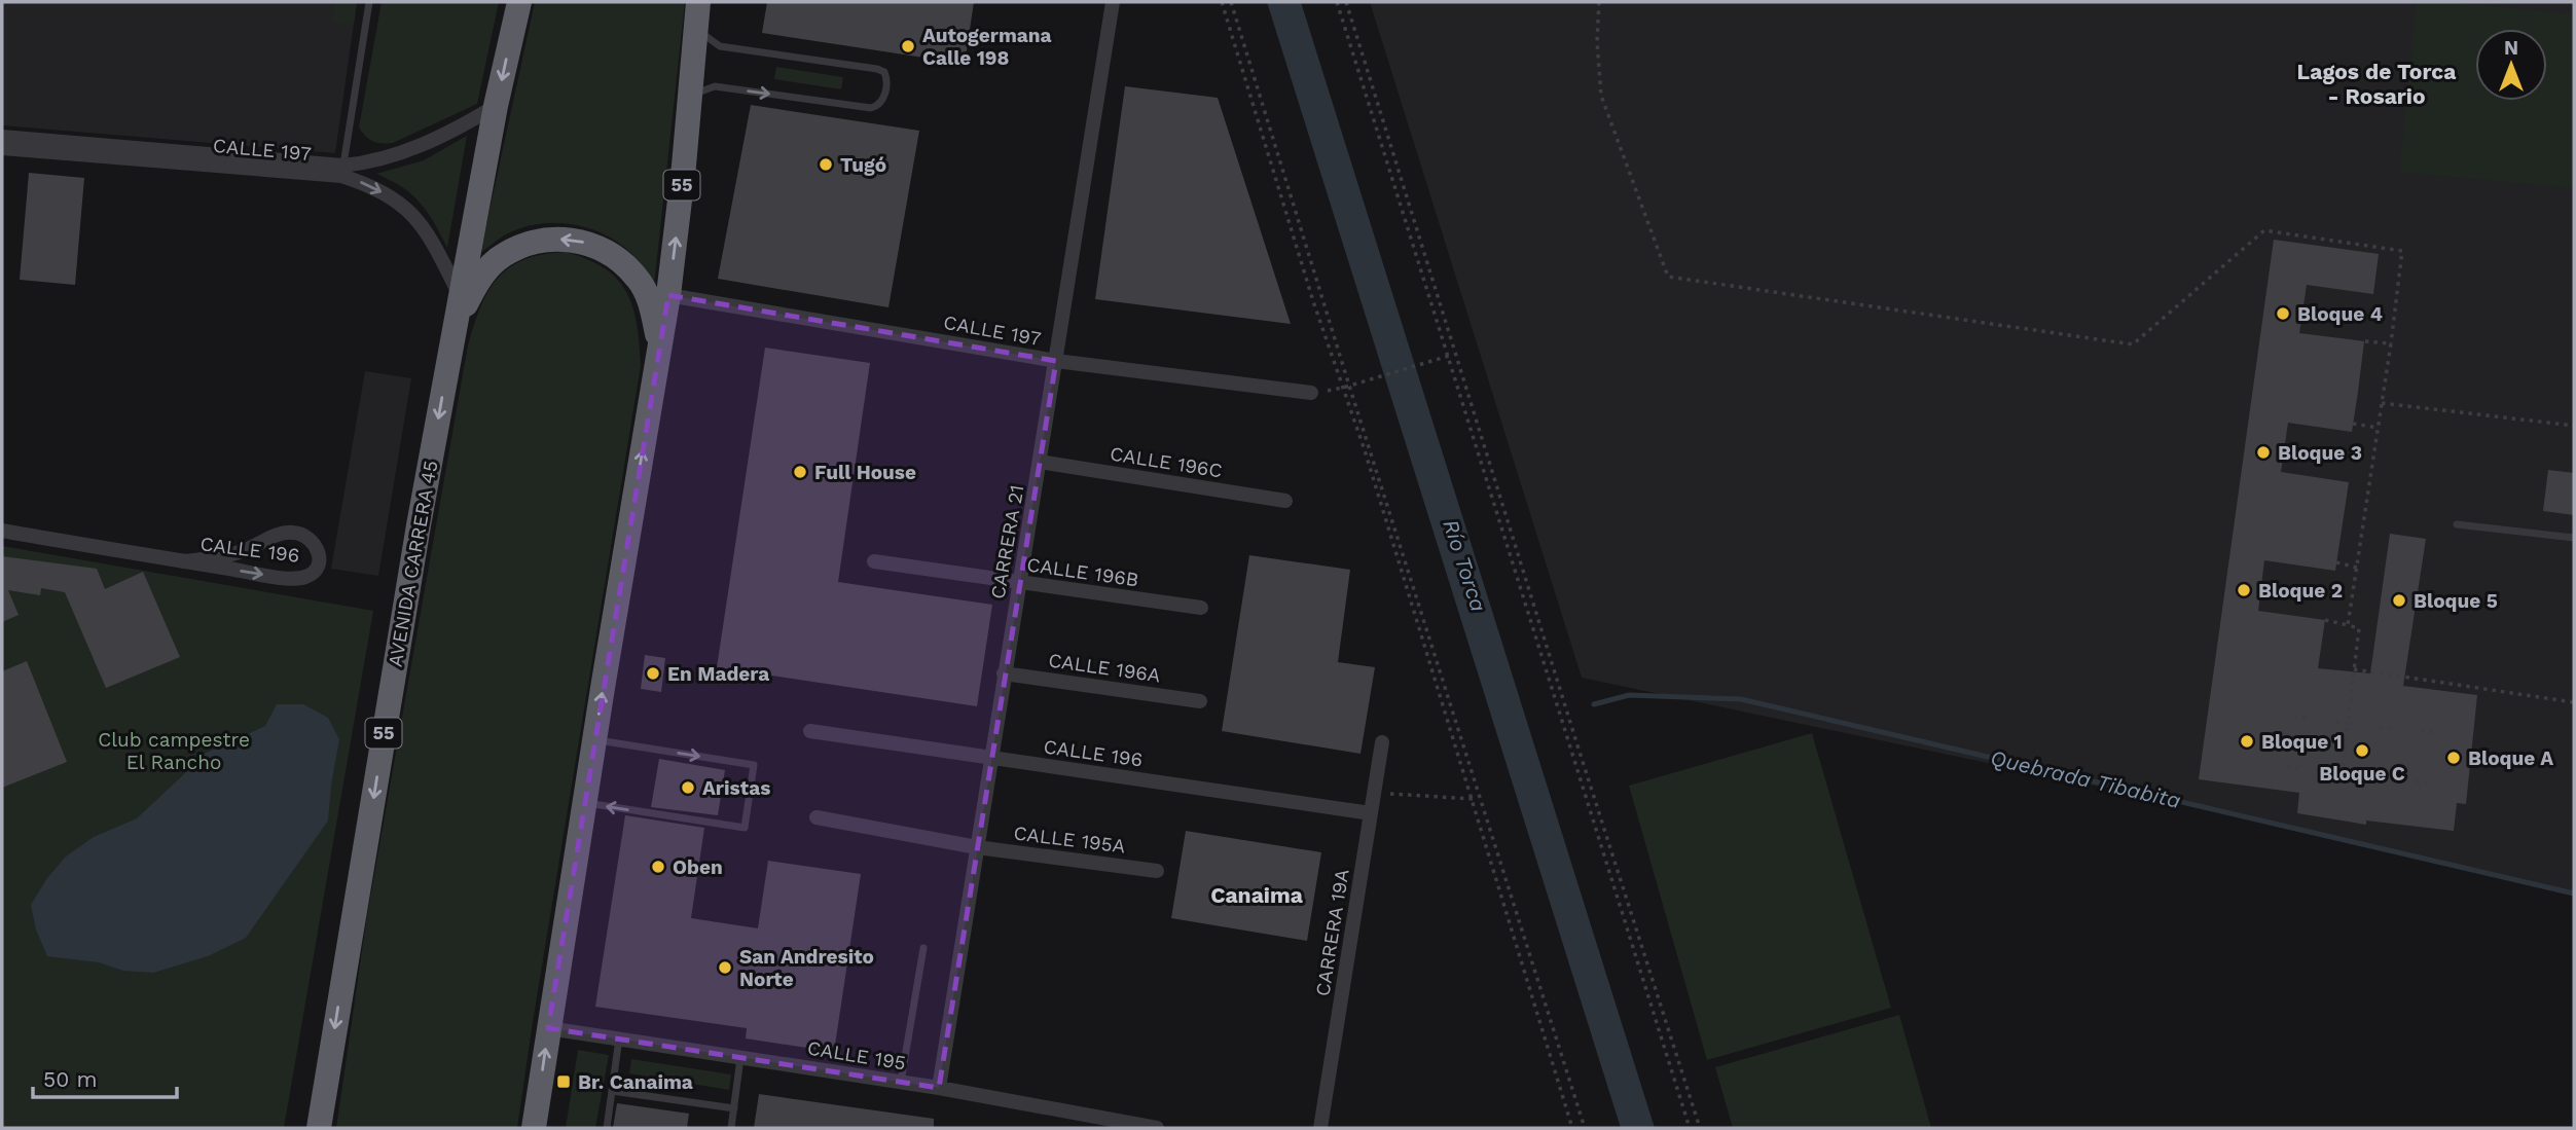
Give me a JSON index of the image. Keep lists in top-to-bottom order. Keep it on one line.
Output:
{"streets":{"highway":["55","AVENIDA CARRERA 45"],"street":["CALLE 197","CALLE 196C","CARRERA 21","CALLE 196","CALLE 196B","CALLE 196A","CALLE 195A","CARRERA 19A","CALLE 195"]},"crossings":[["CALLE 197","55"],["CALLE 197","CARRERA 21"],["CALLE 197","AVENIDA CARRERA 45"],["55","CALLE 195"],["CALLE 196C","CARRERA 21"],["CARRERA 21","CALLE 196"],["CARRERA 21","CALLE 196B"],["CARRERA 21","CALLE 196A"],["CARRERA 21","CALLE 195A"],["CARRERA 21","CALLE 195"],["CALLE 196","CARRERA 19A"]],"districts":["Lagos de Torca - Rosario","Canaima"],"water":["Río Torca","Quebrada Tibabita"],"parks":["Club campestre El Rancho"],"places":{"other":["Autogermana Calle 198","Tugó","Bloque 4","Bloque 3","Full House","Bloque 2","Bloque 5","En Madera","Bloque 1","Bloque C","Bloque A","Aristas","Oben","San Andresito Norte"],"transit":["Br. Canaima"]},"scale_bar":"50 m","north":"top"}
